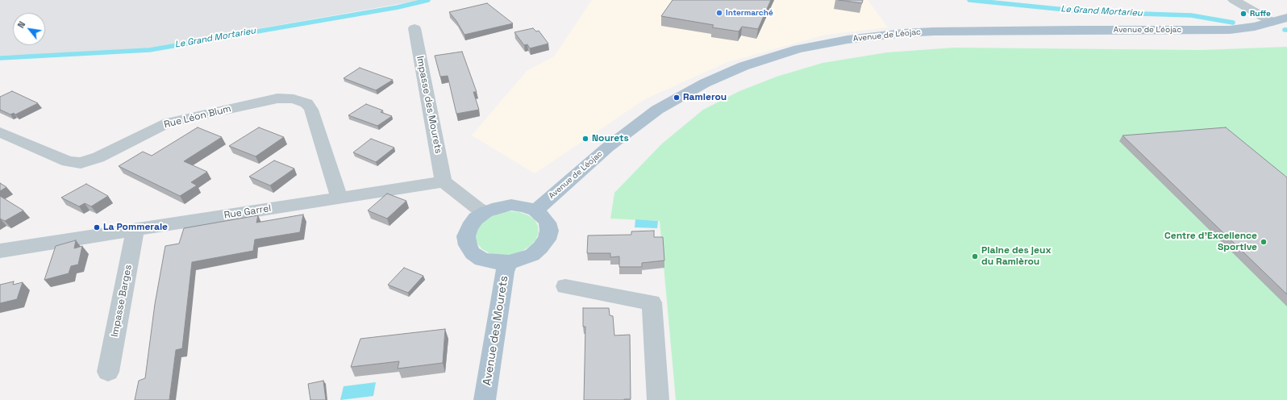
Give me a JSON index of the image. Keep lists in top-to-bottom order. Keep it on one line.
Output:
{"streets":{"main road":["Avenue de Léojac","Avenue des Mourets"],"street":["Impasse des Mourets","Rue Léon Blum","Rue Garrel","Impasse Barges"]},"crossings":[["Avenue de Léojac","Avenue des Mourets"],["Impasse des Mourets","Rue Garrel"],["Rue Léon Blum","Rue Garrel"],["Rue Garrel","Impasse Barges"]],"water":["Le Grand Mortarieu"],"places":["Intermarché","Ruffe","Ramierou","Nourets","La Pommeraie","Centre d'Excellence Sportive","Plaine des jeux du Ramièrou"],"north":"top left"}
